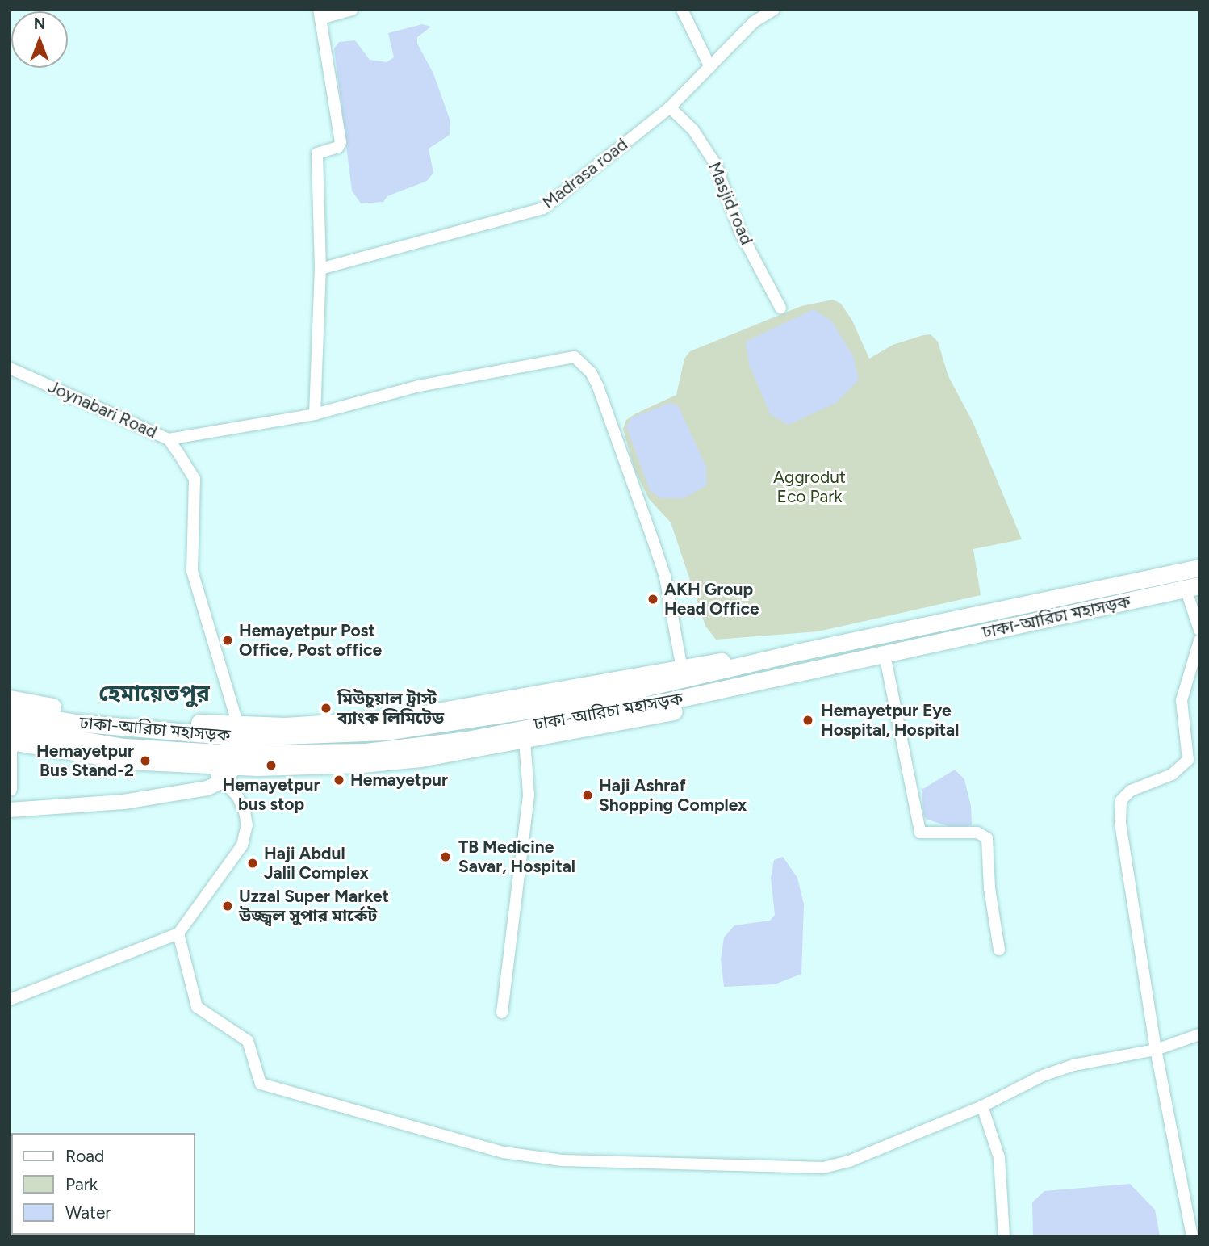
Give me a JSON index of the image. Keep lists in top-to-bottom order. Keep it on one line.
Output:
{"streets":{"highway":["ঢাকা-আরিচা মহাসড়ক"],"street":["Madrasa road","Masjid road","Joynabari Road"]},"crossings":[["Madrasa road","Masjid road"]],"districts":["হেমায়েতপুর"],"parks":["Aggrodut Eco Park"],"places":["AKH Group Head Office","Hemayetpur Post Office, Post office","মিউচুয়াল ট্রাস্ট ব্যাংক লিমিটেড","Hemayetpur Eye Hospital, Hospital","Hemayetpur Bus Stand-2","Hemayetpur bus stop","Hemayetpur","Haji Ashraf Shopping Complex","TB Medicine Savar, Hospital","Haji Abdul Jalil Complex","Uzzal Super Market উজ্জ্বল সুপার মার্কেট"],"legend":["Road","Park","Water"],"north":"top"}
